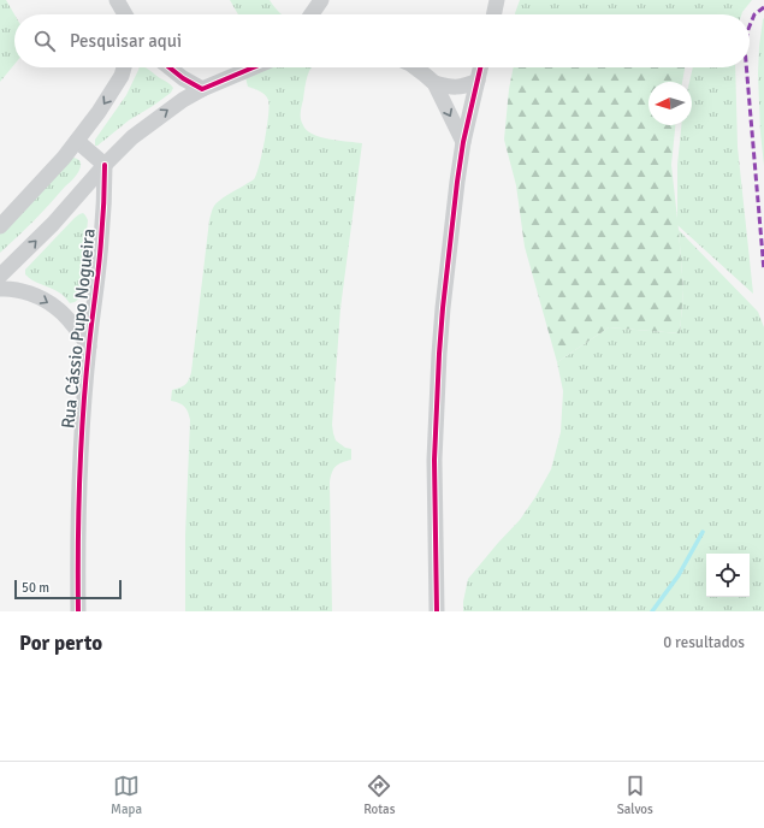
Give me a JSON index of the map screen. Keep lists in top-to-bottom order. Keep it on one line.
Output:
{"streets":{"street":["Rua Cássio Pupo Nogueira"]},"scale_bar":"50 m","north":"left","page":{"search":"Pesquisar aqui","scale":"50 m","heading":["Por perto","0 resultados"],"nav":["Mapa","Rotas","Salvos"]}}
